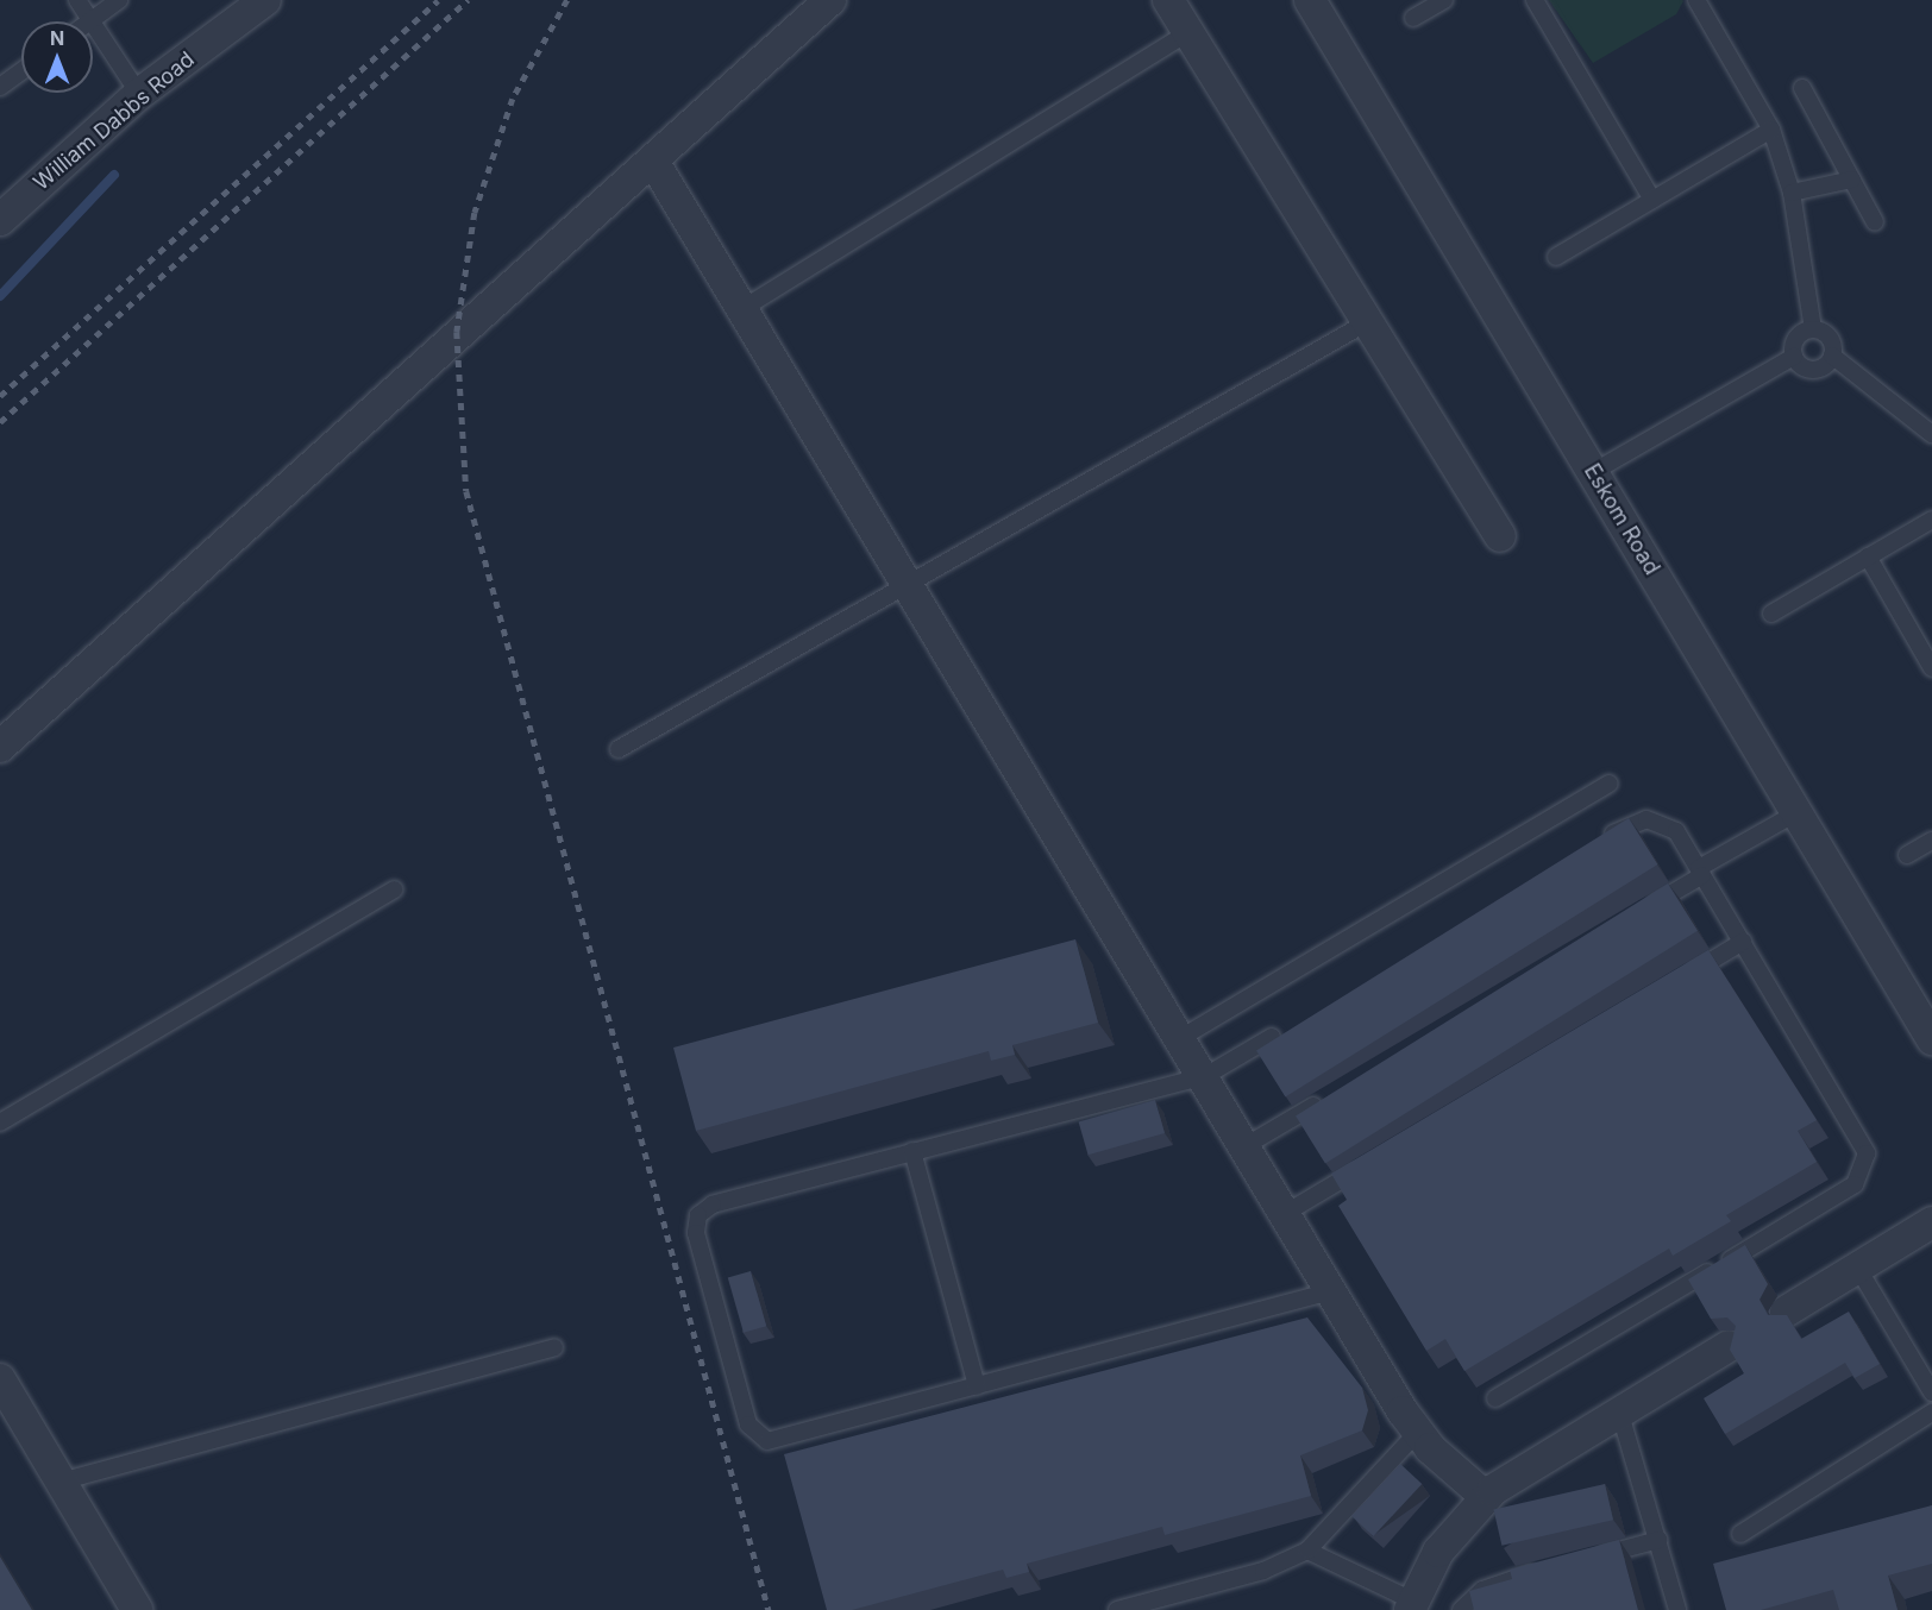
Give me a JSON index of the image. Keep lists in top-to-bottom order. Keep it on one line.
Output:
{"streets":{"street":["William Dabbs Road","Eskom Road"]},"north":"top"}
